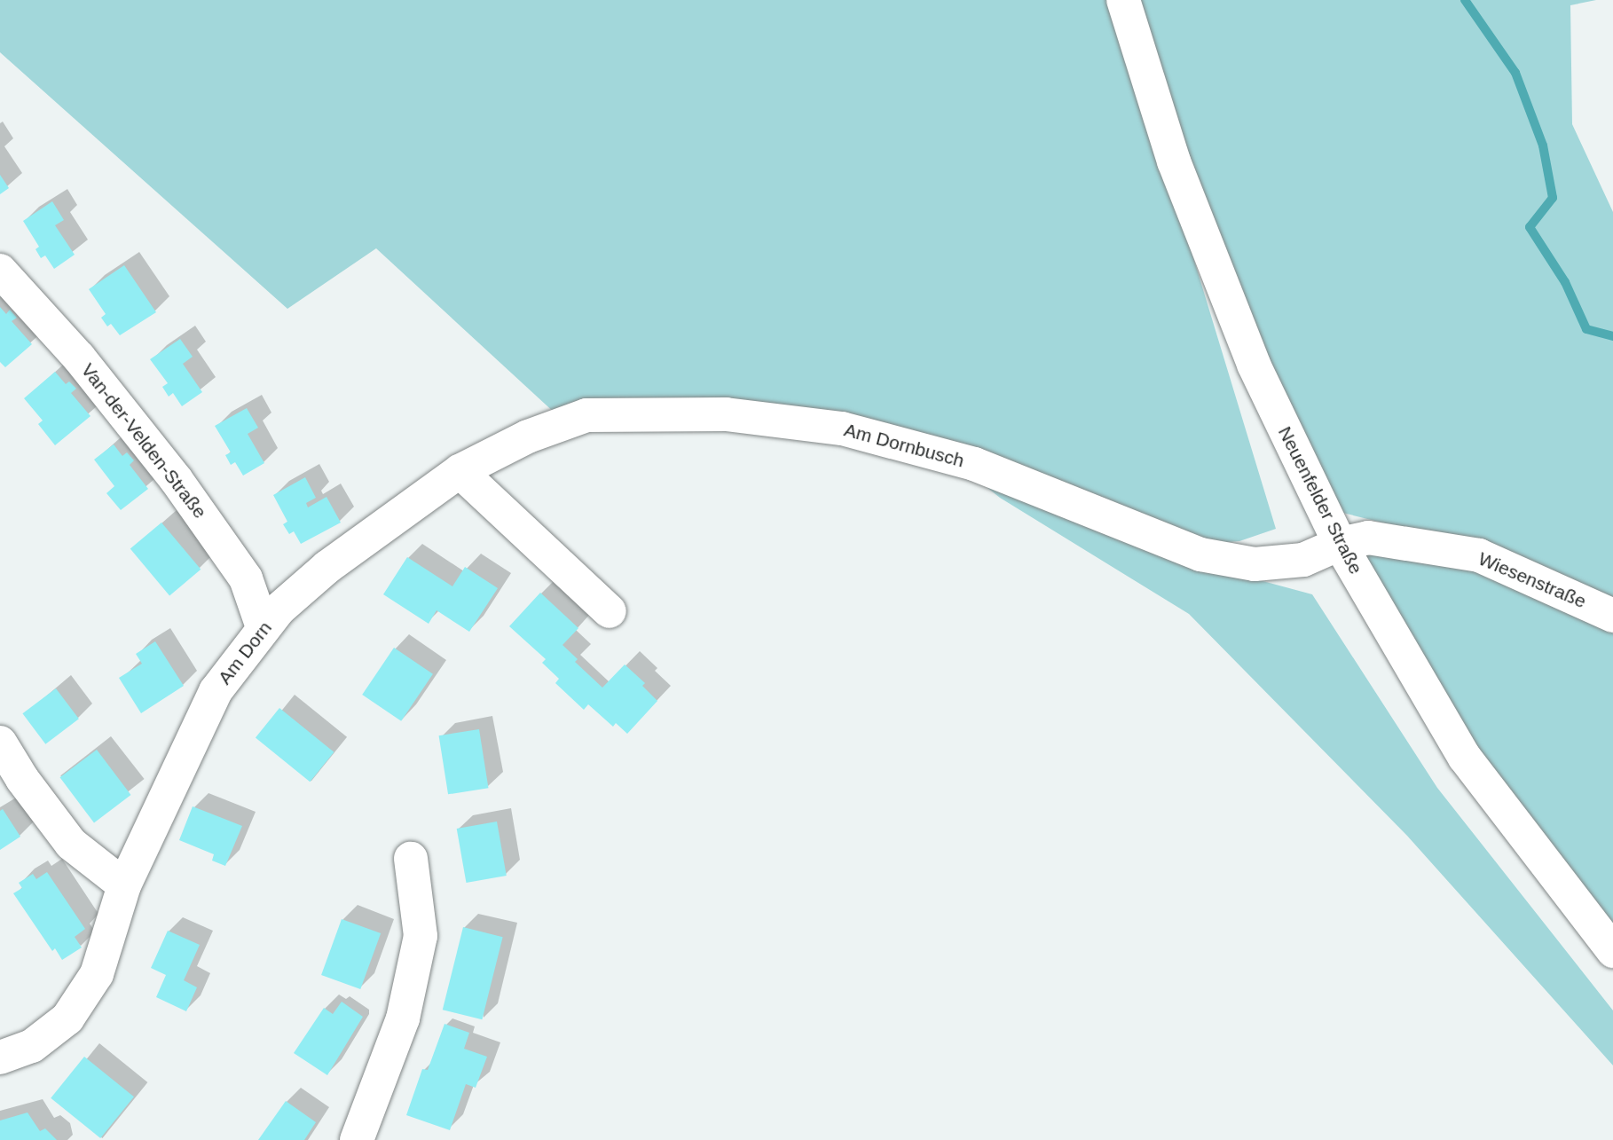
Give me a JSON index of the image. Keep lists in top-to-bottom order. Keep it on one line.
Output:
{"streets":{"street":["Van-der-Velden-Straße","Am Dornbusch","Neuenfelder Straße","Wiesenstraße","Am Dorn"]},"crossings":[["Van-der-Velden-Straße","Am Dorn"],["Am Dornbusch","Neuenfelder Straße"],["Am Dornbusch","Wiesenstraße"],["Am Dornbusch","Am Dorn"],["Neuenfelder Straße","Wiesenstraße"]]}
